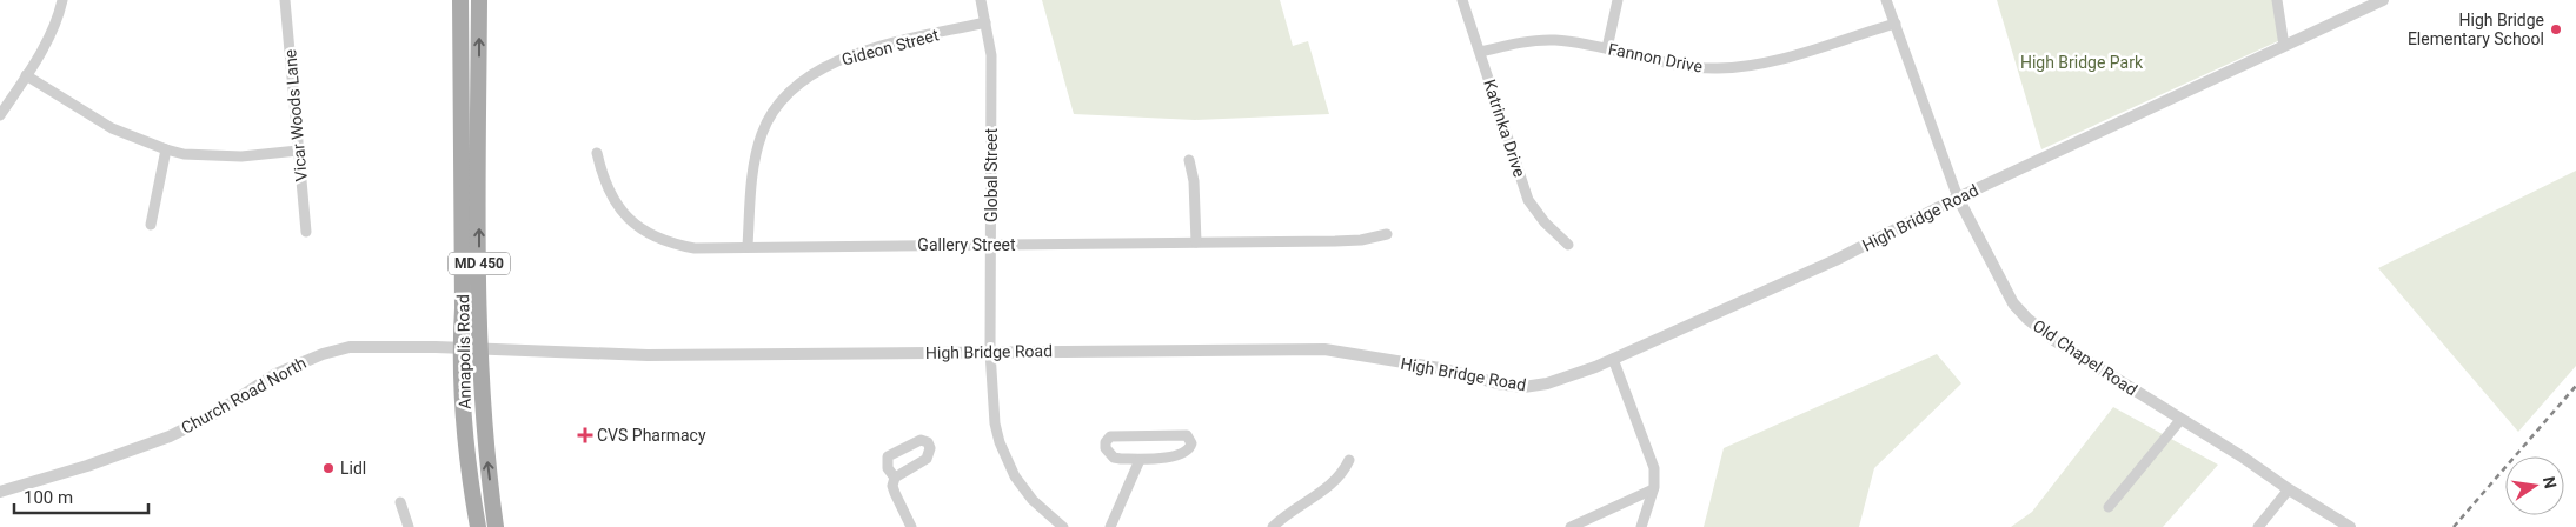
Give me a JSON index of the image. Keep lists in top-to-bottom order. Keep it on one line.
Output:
{"streets":{"main road":["MD 450","Annapolis Road"],"street":["Gideon Street","Fannon Drive","Vicar Woods Lane","Katrinka Drive","Global Street","High Bridge Road","Gallery Street","Old Chapel Road","Church Road North"]},"crossings":[["Gideon Street","Global Street"],["Gideon Street","Gallery Street"],["Fannon Drive","Katrinka Drive"],["Fannon Drive","Old Chapel Road"],["Global Street","High Bridge Road"],["Global Street","Gallery Street"],["High Bridge Road","Annapolis Road"],["High Bridge Road","Old Chapel Road"],["High Bridge Road","Church Road North"],["Annapolis Road","Church Road North"]],"parks":["High Bridge Park"],"places":{"other":["High Bridge Elementary School","Lidl"],"health":["CVS Pharmacy"]},"scale_bar":"100 m","north":"right"}
